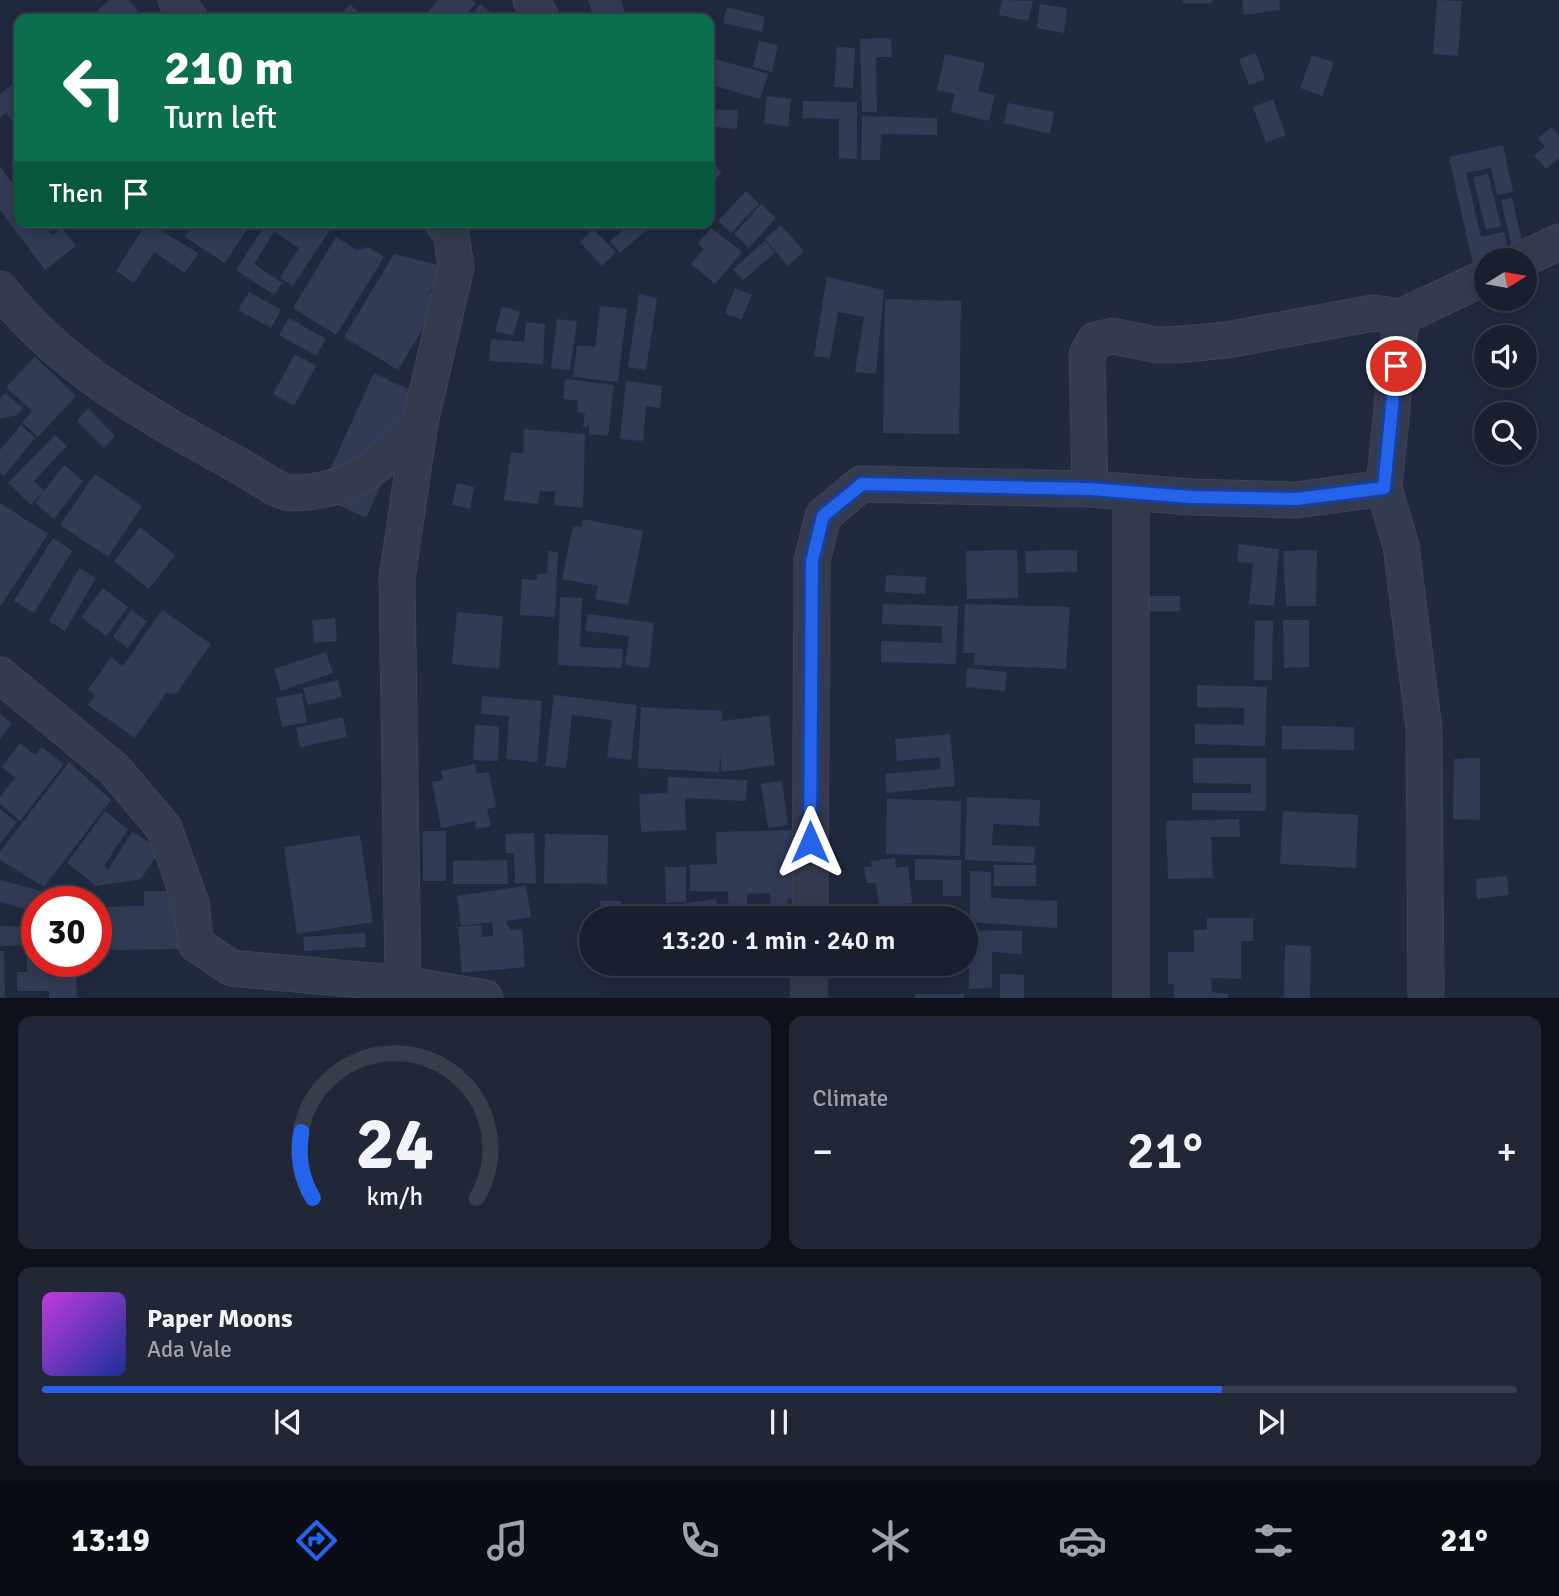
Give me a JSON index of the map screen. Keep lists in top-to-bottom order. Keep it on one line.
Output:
{"north":"right","page":{"turn":["210 m","Turn left"],"then":"Then","limit":"30","trip":"13:20 · 1 min · 240 m","tile":"Climate","heat":["−","21°","+"],"song":["Paper Moons","Ada Vale"],"tabs":["13:19","21°"],"gauge":["24","km/h"]}}
